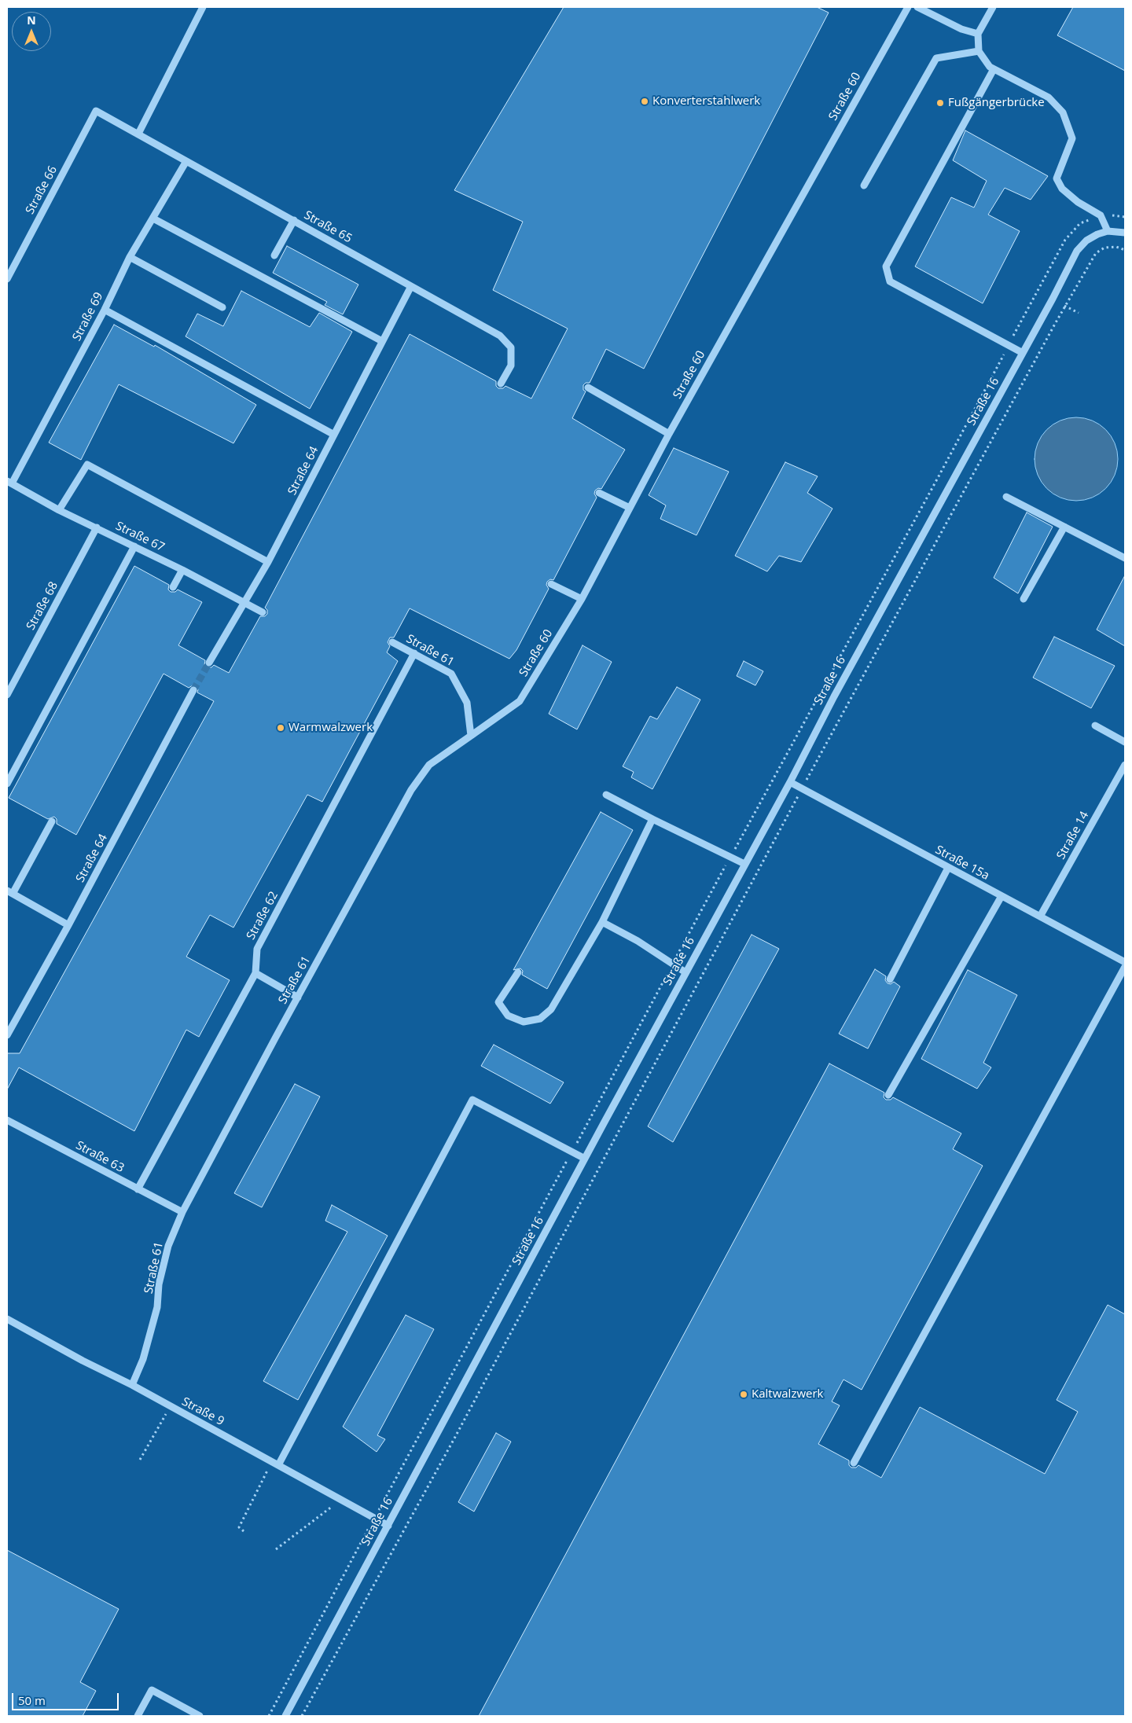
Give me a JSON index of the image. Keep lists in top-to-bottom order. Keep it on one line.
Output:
{"streets":{"street":["Straße 60","Straße 66","Straße 65","Straße 69","Straße 16","Straße 64","Straße 67","Straße 68","Straße 61","Straße 14","Straße 15a","Straße 62","Straße 63","Straße 9"]},"crossings":[["Straße 60","Straße 61"],["Straße 66","Straße 65"],["Straße 65","Straße 69"],["Straße 65","Straße 64"],["Straße 69","Straße 67"],["Straße 16","Straße 15a"],["Straße 16","Straße 9"],["Straße 64","Straße 67"],["Straße 67","Straße 68"],["Straße 61","Straße 62"],["Straße 61","Straße 63"],["Straße 61","Straße 9"],["Straße 14","Straße 15a"],["Straße 62","Straße 63"]],"places":["Konverterstahlwerk","Fußgängerbrücke","Warmwalzwerk","Kaltwalzwerk"],"scale_bar":"50 m","north":"top"}
